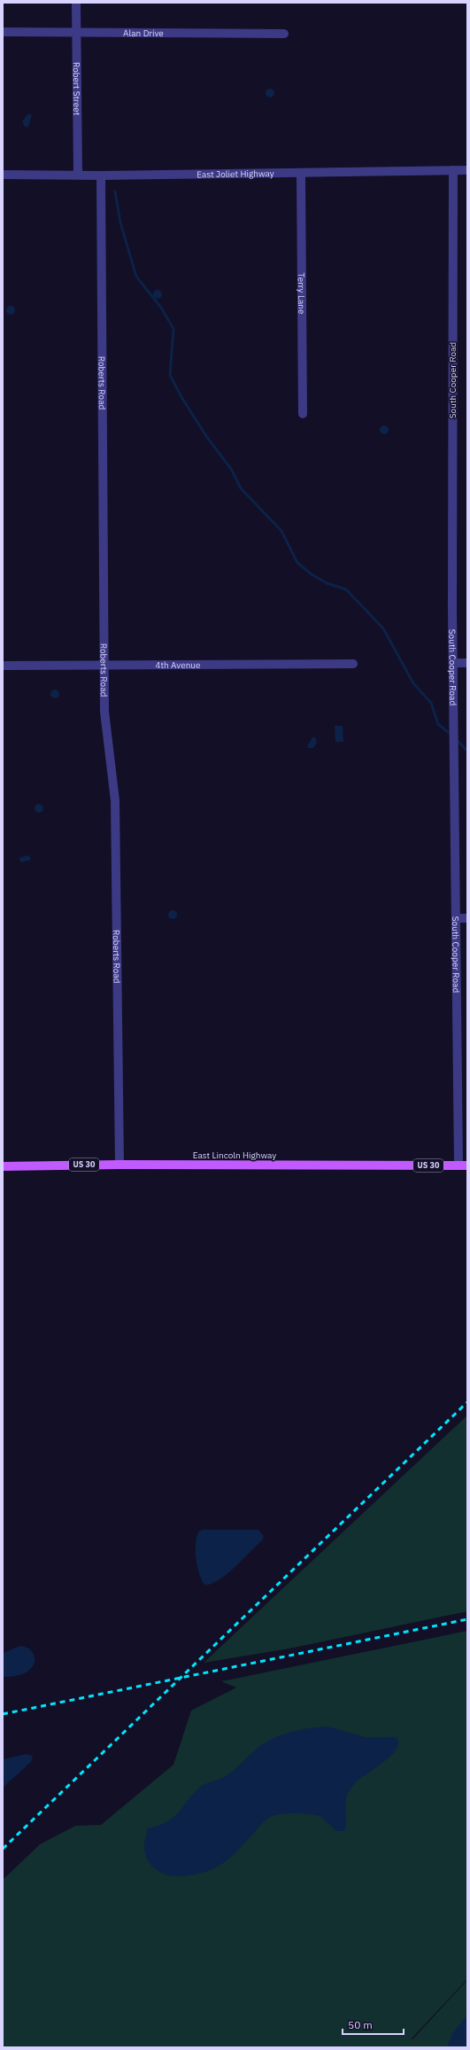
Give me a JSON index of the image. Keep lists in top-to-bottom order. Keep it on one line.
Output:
{"streets":{"main road":["East Lincoln Highway","US 30"],"street":["Alan Drive","Robert Street","East Joliet Highway","Terry Lane","South Cooper Road","Roberts Road","4th Avenue"]},"crossings":[["Alan Drive","Robert Street"],["Robert Street","East Joliet Highway"],["East Joliet Highway","Terry Lane"],["East Joliet Highway","South Cooper Road"],["East Joliet Highway","Roberts Road"],["South Cooper Road","East Lincoln Highway"],["Roberts Road","4th Avenue"],["Roberts Road","East Lincoln Highway"]],"scale_bar":"50 m"}
